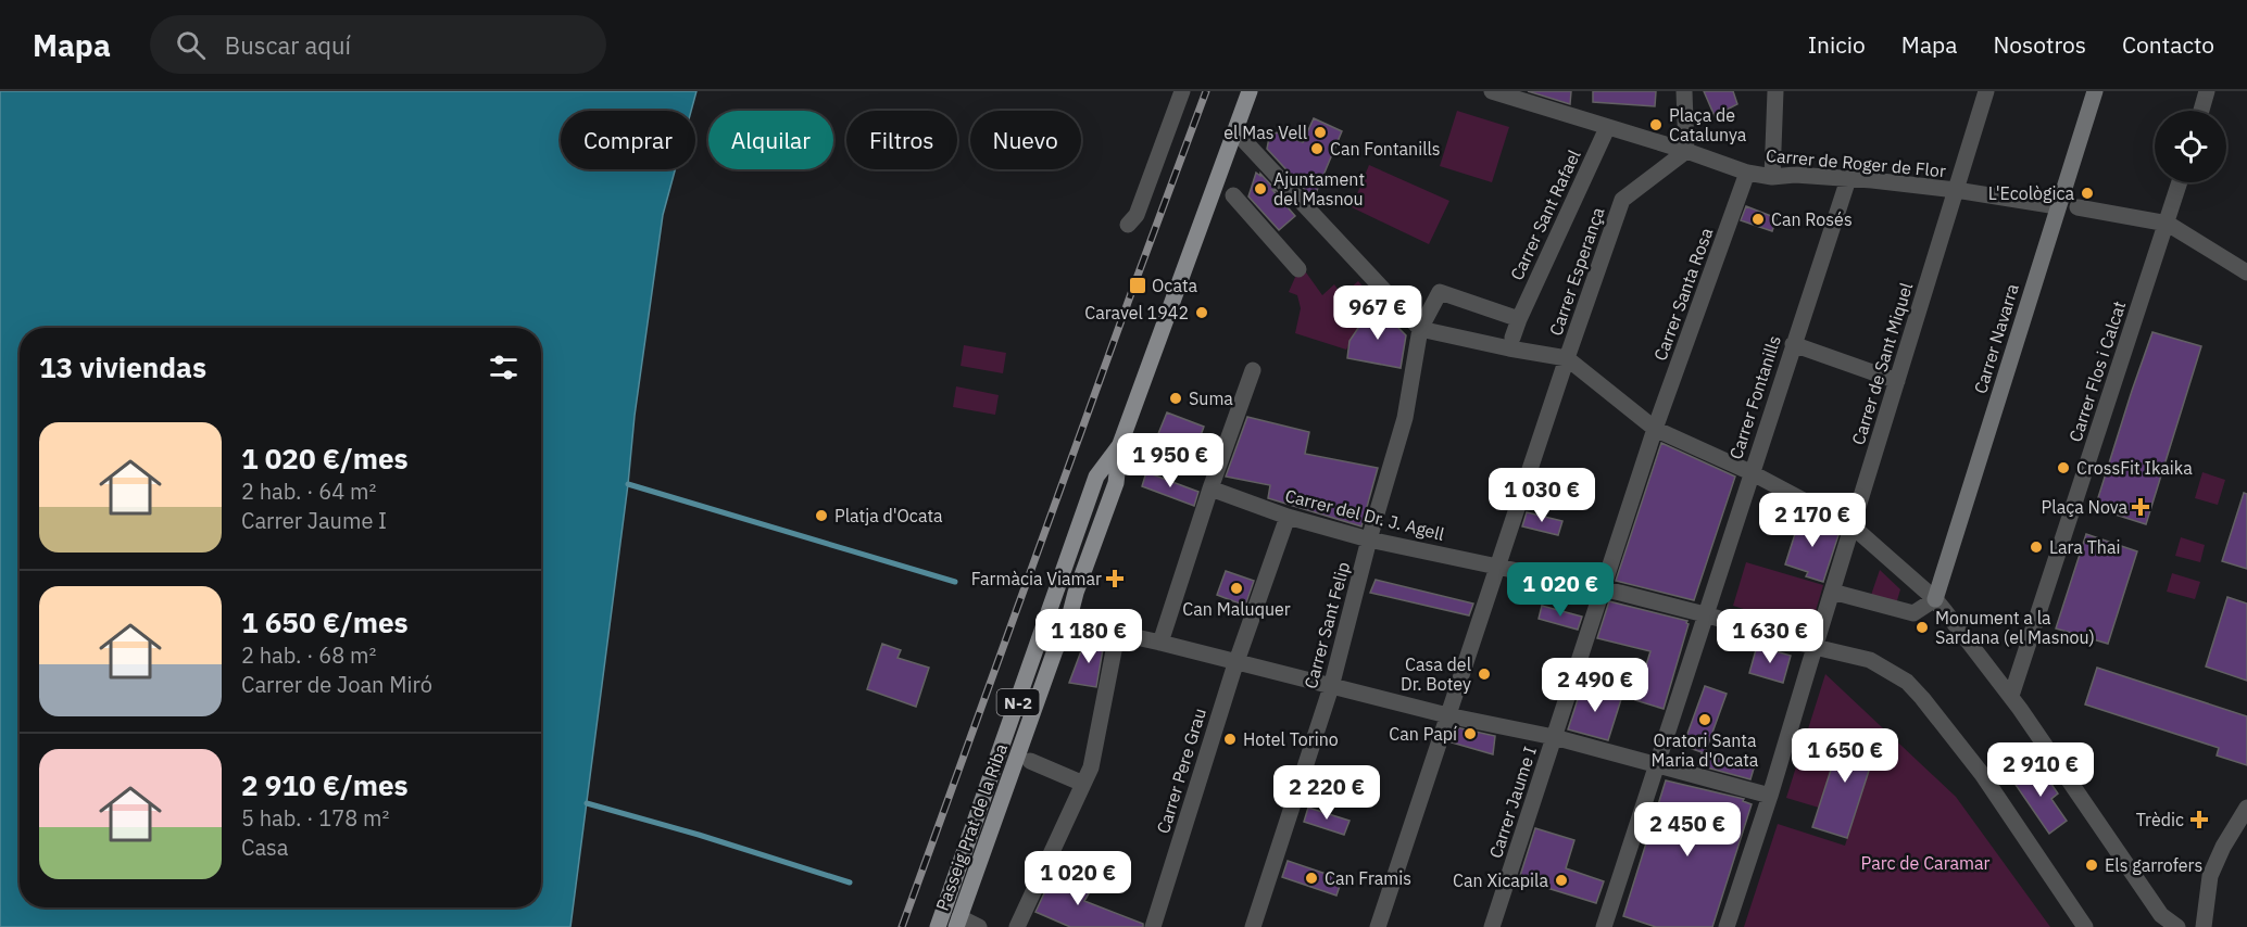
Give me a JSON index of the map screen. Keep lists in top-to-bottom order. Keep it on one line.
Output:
{"streets":{"main road":["N-2","Passeig Prat de la Riba"],"street":["Carrer de Roger de Flor","Carrer Sant Rafael","Carrer Esperança","Carrer Santa Rosa","Carrer Navarra","Carrer de Sant Miquel","Carrer Flos i Calcat","Carrer Fontanills","Carrer del Dr. J. Agell","Carrer Sant Felip","Carrer Pere Grau","Carrer Jaume I"]},"crossings":[["Carrer de Roger de Flor","Carrer Sant Rafael"],["Carrer de Roger de Flor","Carrer Esperança"],["Carrer de Roger de Flor","Carrer Santa Rosa"],["Carrer de Roger de Flor","Carrer de Sant Miquel"],["Carrer de Roger de Flor","Carrer Fontanills"],["Carrer Esperança","Carrer del Dr. J. Agell"],["Carrer Santa Rosa","Carrer Jaume I"],["Carrer de Sant Miquel","Carrer del Dr. J. Agell"],["Carrer Fontanills","Carrer del Dr. J. Agell"],["Carrer del Dr. J. Agell","Carrer Sant Felip"],["Carrer del Dr. J. Agell","Carrer Pere Grau"],["Carrer del Dr. J. Agell","Carrer Jaume I"],["N-2","Passeig Prat de la Riba"]],"parks":["Parc de Caramar"],"places":{"other":["Plaça de Catalunya","el Mas Vell","Can Fontanills","Ajuntament del Masnou","L'Ecològica","Can Rosés","Caravel 1942","Suma","CrossFit Ikaika","Platja d'Ocata","Lara Thai","Can Maluquer","Monument a la Sardana (el Masnou)","Casa del Dr. Botey","Oratori Santa Maria d'Ocata","Can Papí","Hotel Torino","Els garrofers","Can Framis","Can Xicapila"],"transit":["Ocata"],"health":["Plaça Nova","Farmàcia Viamar","Trèdic"]},"page":{"header":"Mapa","search":"Buscar aquí","nav":["Inicio","Mapa","Nosotros","Contacto"],"chip":["Comprar","Alquilar","Filtros","Nuevo"],"price":["967 €","1 950 €","1 030 €","2 170 €","1 020 €","1 180 €","1 630 €","2 490 €","1 650 €","2 910 €","2 220 €","2 450 €","1 020 €"],"heading":"13 viviendas","list":[{"name":"1 020 €/mes","note":"2 hab. · 64 m² · Carrer Jaume I"},{"name":"1 650 €/mes","note":"2 hab. · 68 m² · Carrer de Joan Miró"},{"name":"2 910 €/mes","note":"5 hab. · 178 m² · Casa"}]}}
